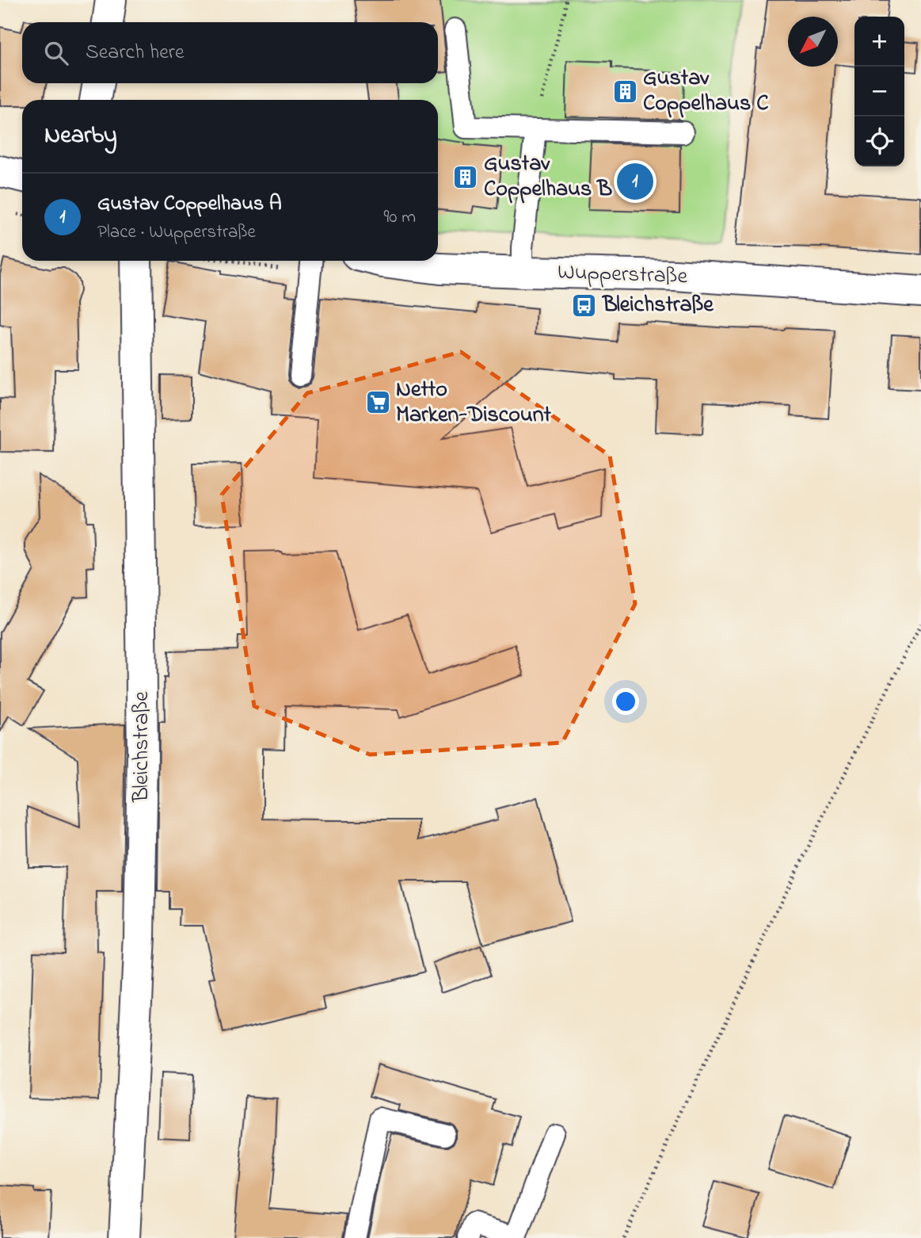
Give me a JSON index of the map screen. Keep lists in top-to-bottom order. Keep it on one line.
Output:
{"streets":{"street":["Wupperstraße","Bleichstraße"]},"places":{"building":["Gustav Coppelhaus C","Gustav Coppelhaus B"],"bus stop":["Bleichstraße"],"supermarket":["Netto Marken-Discount"]},"north":"bottom left","page":{"map_buttons":["+","−"],"search":"Search here","heading":"Nearby","pins":"1","list":[{"mark":"1","name":"Gustav Coppelhaus A","note":"Place · Wupperstraße","value":"90 m"}]}}
